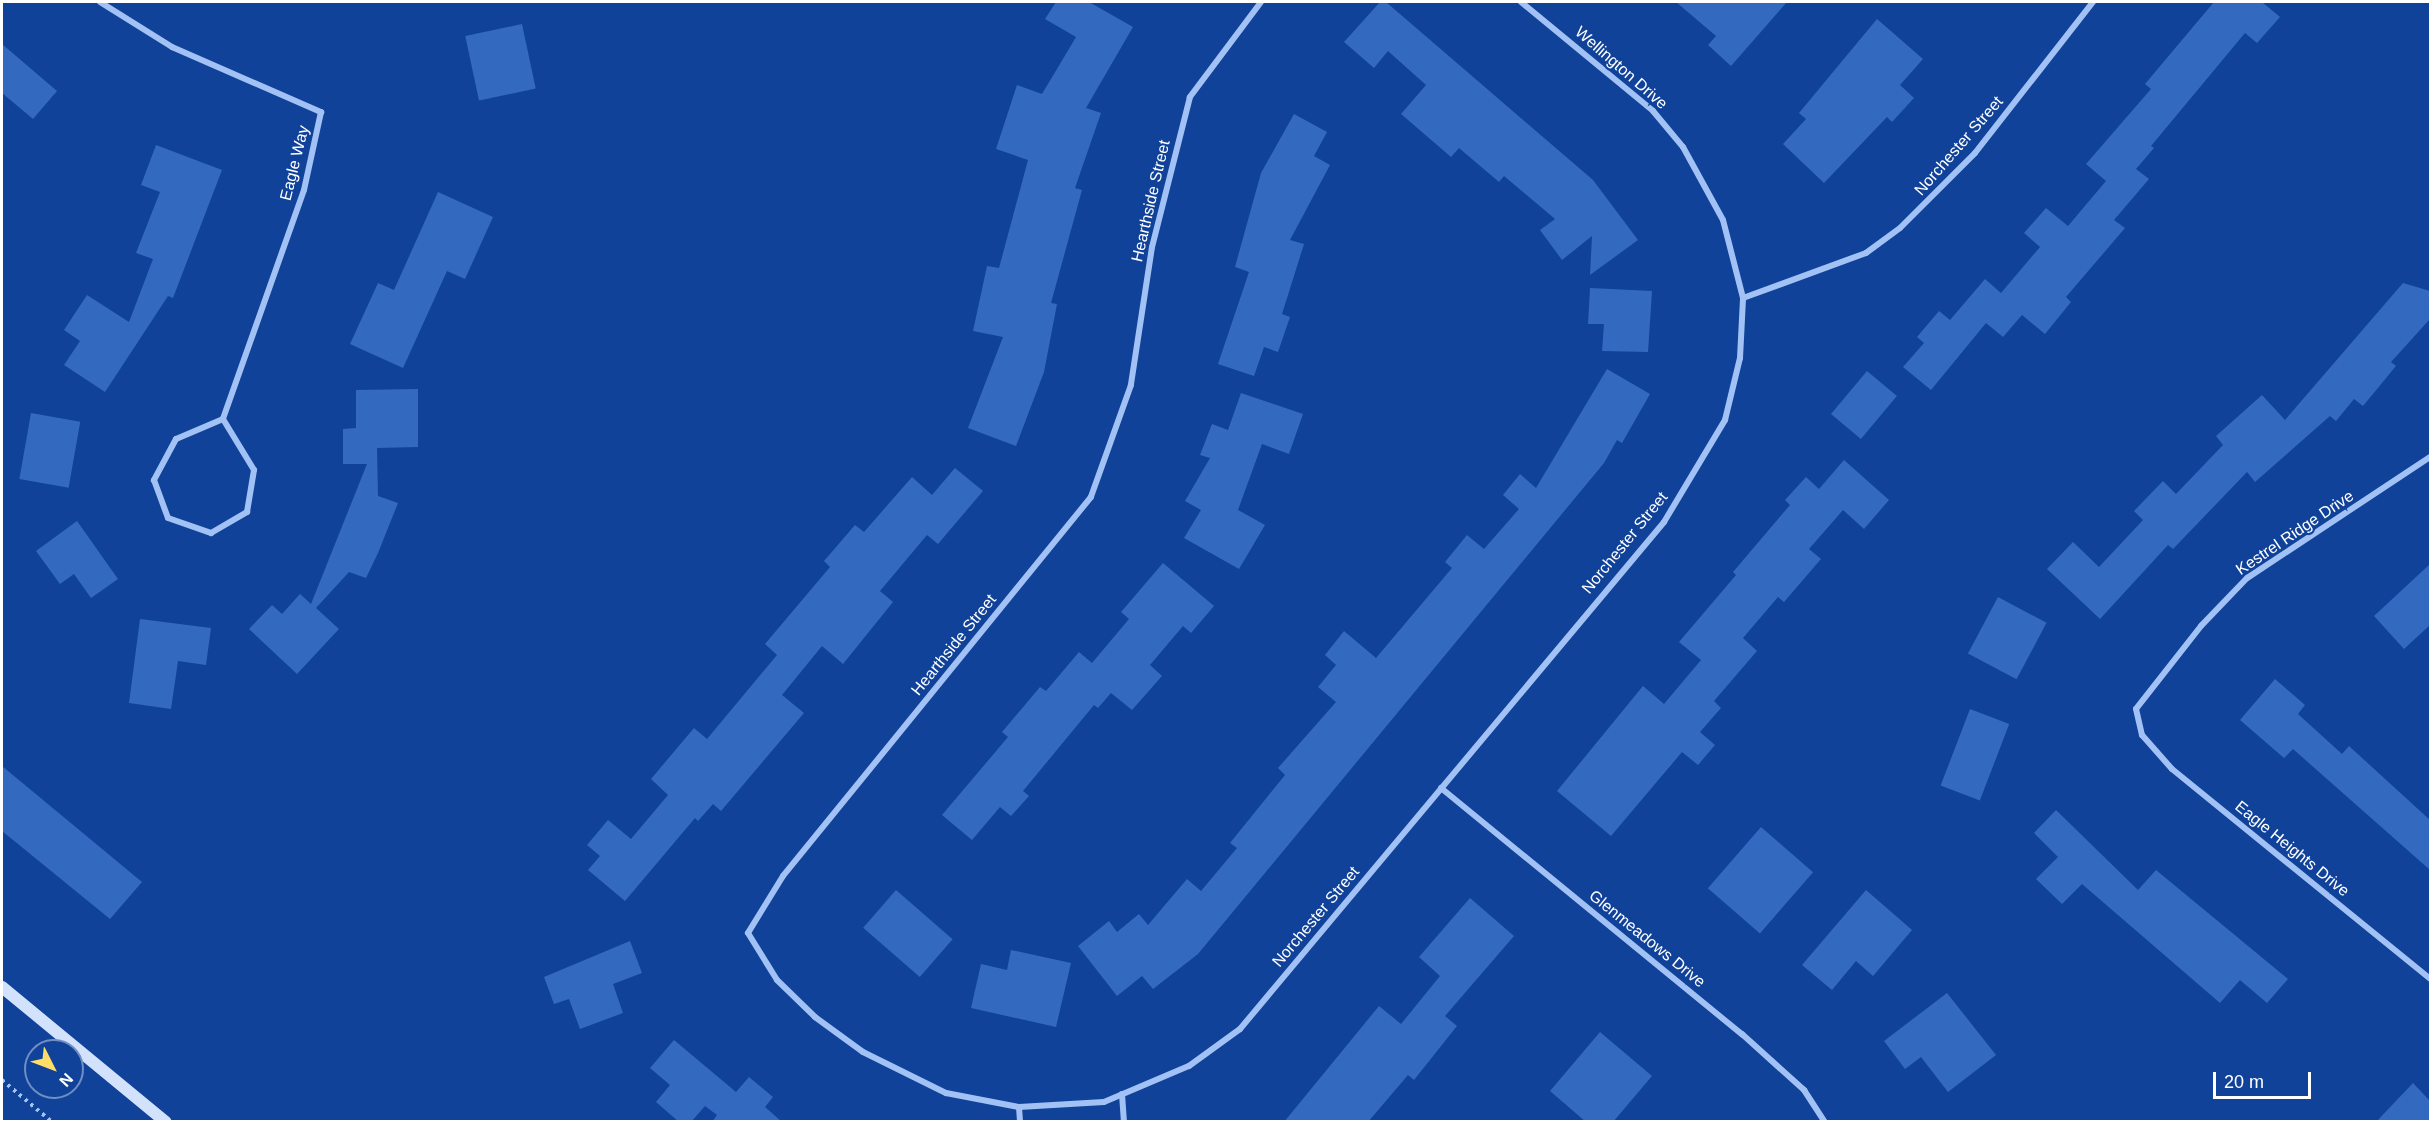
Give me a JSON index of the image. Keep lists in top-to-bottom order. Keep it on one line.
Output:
{"streets":{"street":["Wellington Drive","Norchester Street","Eagle Way","Hearthside Street","Kestrel Ridge Drive","Eagle Heights Drive","Glenmeadows Drive"]},"crossings":[["Wellington Drive","Norchester Street"],["Norchester Street","Hearthside Street"],["Norchester Street","Glenmeadows Drive"],["Kestrel Ridge Drive","Eagle Heights Drive"]],"scale_bar":"20 m","north":"bottom right"}
